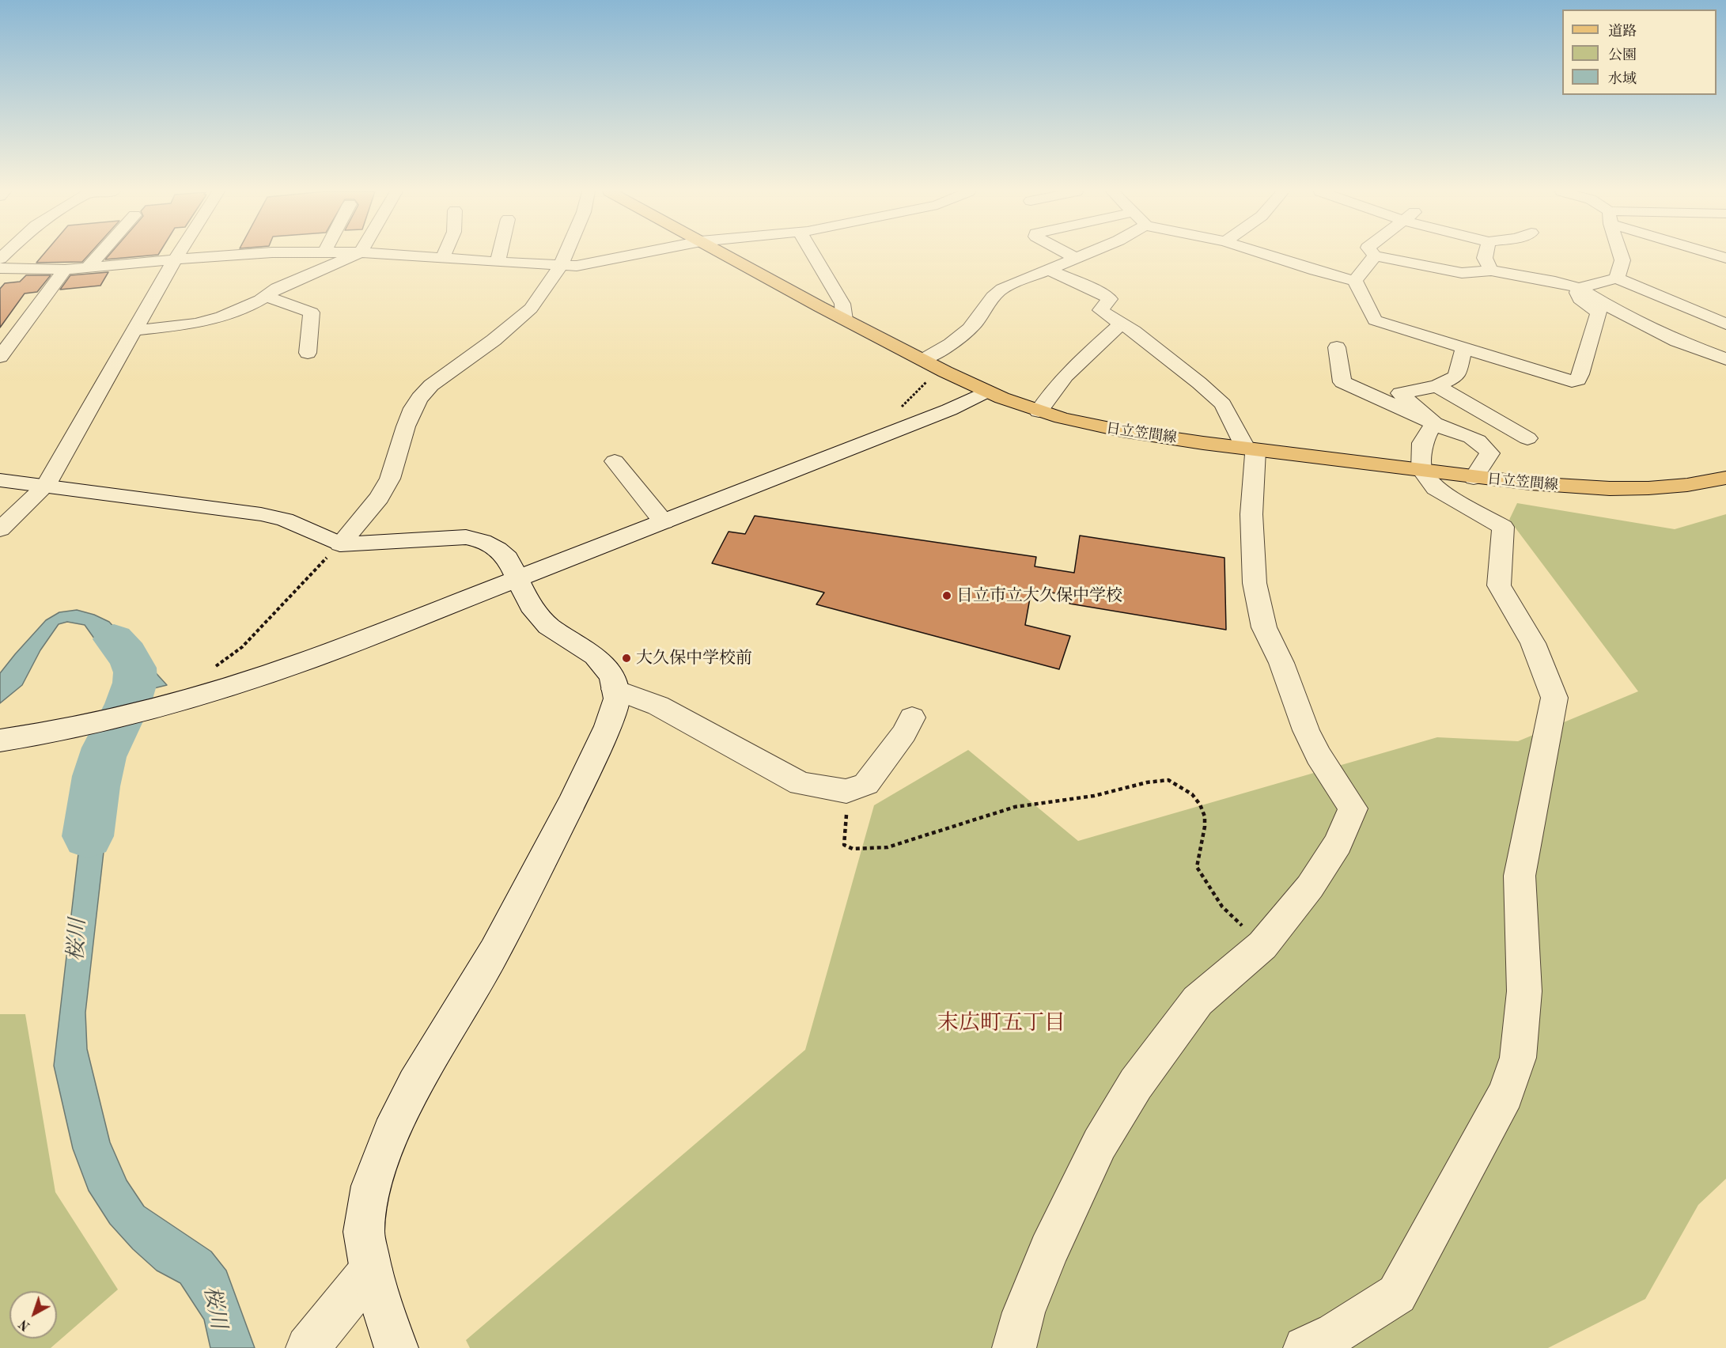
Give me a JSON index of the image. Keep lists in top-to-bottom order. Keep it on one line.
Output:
{"streets":{"main road":["日立笠間線"]},"districts":["末広町五丁目"],"water":["桜川"],"places":["日立市立大久保中学校","大久保中学校前"],"legend":["道路","公園","水域"],"north":"bottom left"}
